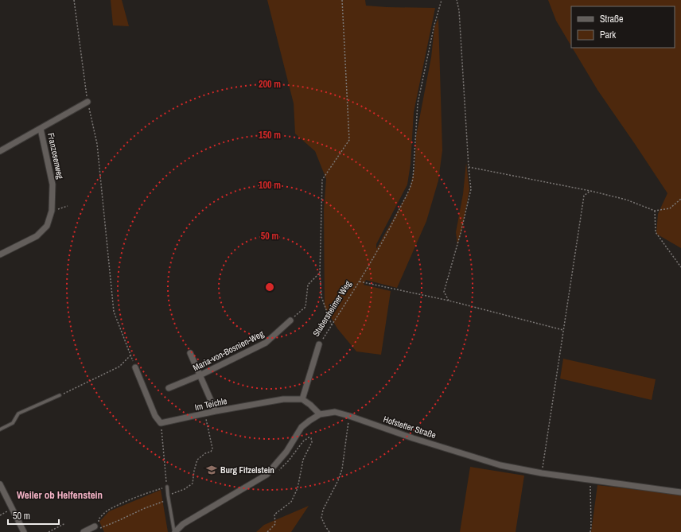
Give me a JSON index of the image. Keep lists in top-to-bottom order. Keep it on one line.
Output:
{"streets":{"street":["Franzosenweg","Stubersheimer Weg","Maria-von-Bosnien-Weg","Im Teichle","Hofstetter Straße"]},"crossings":[["Stubersheimer Weg","Im Teichle"]],"districts":["Weiler ob Helfenstein"],"places":{"school or university":["Burg Fitzelstein"]},"legend":["Straße","Park"],"scale_bar":"50 m","rings":["200 m","150 m","100 m","50 m"]}
